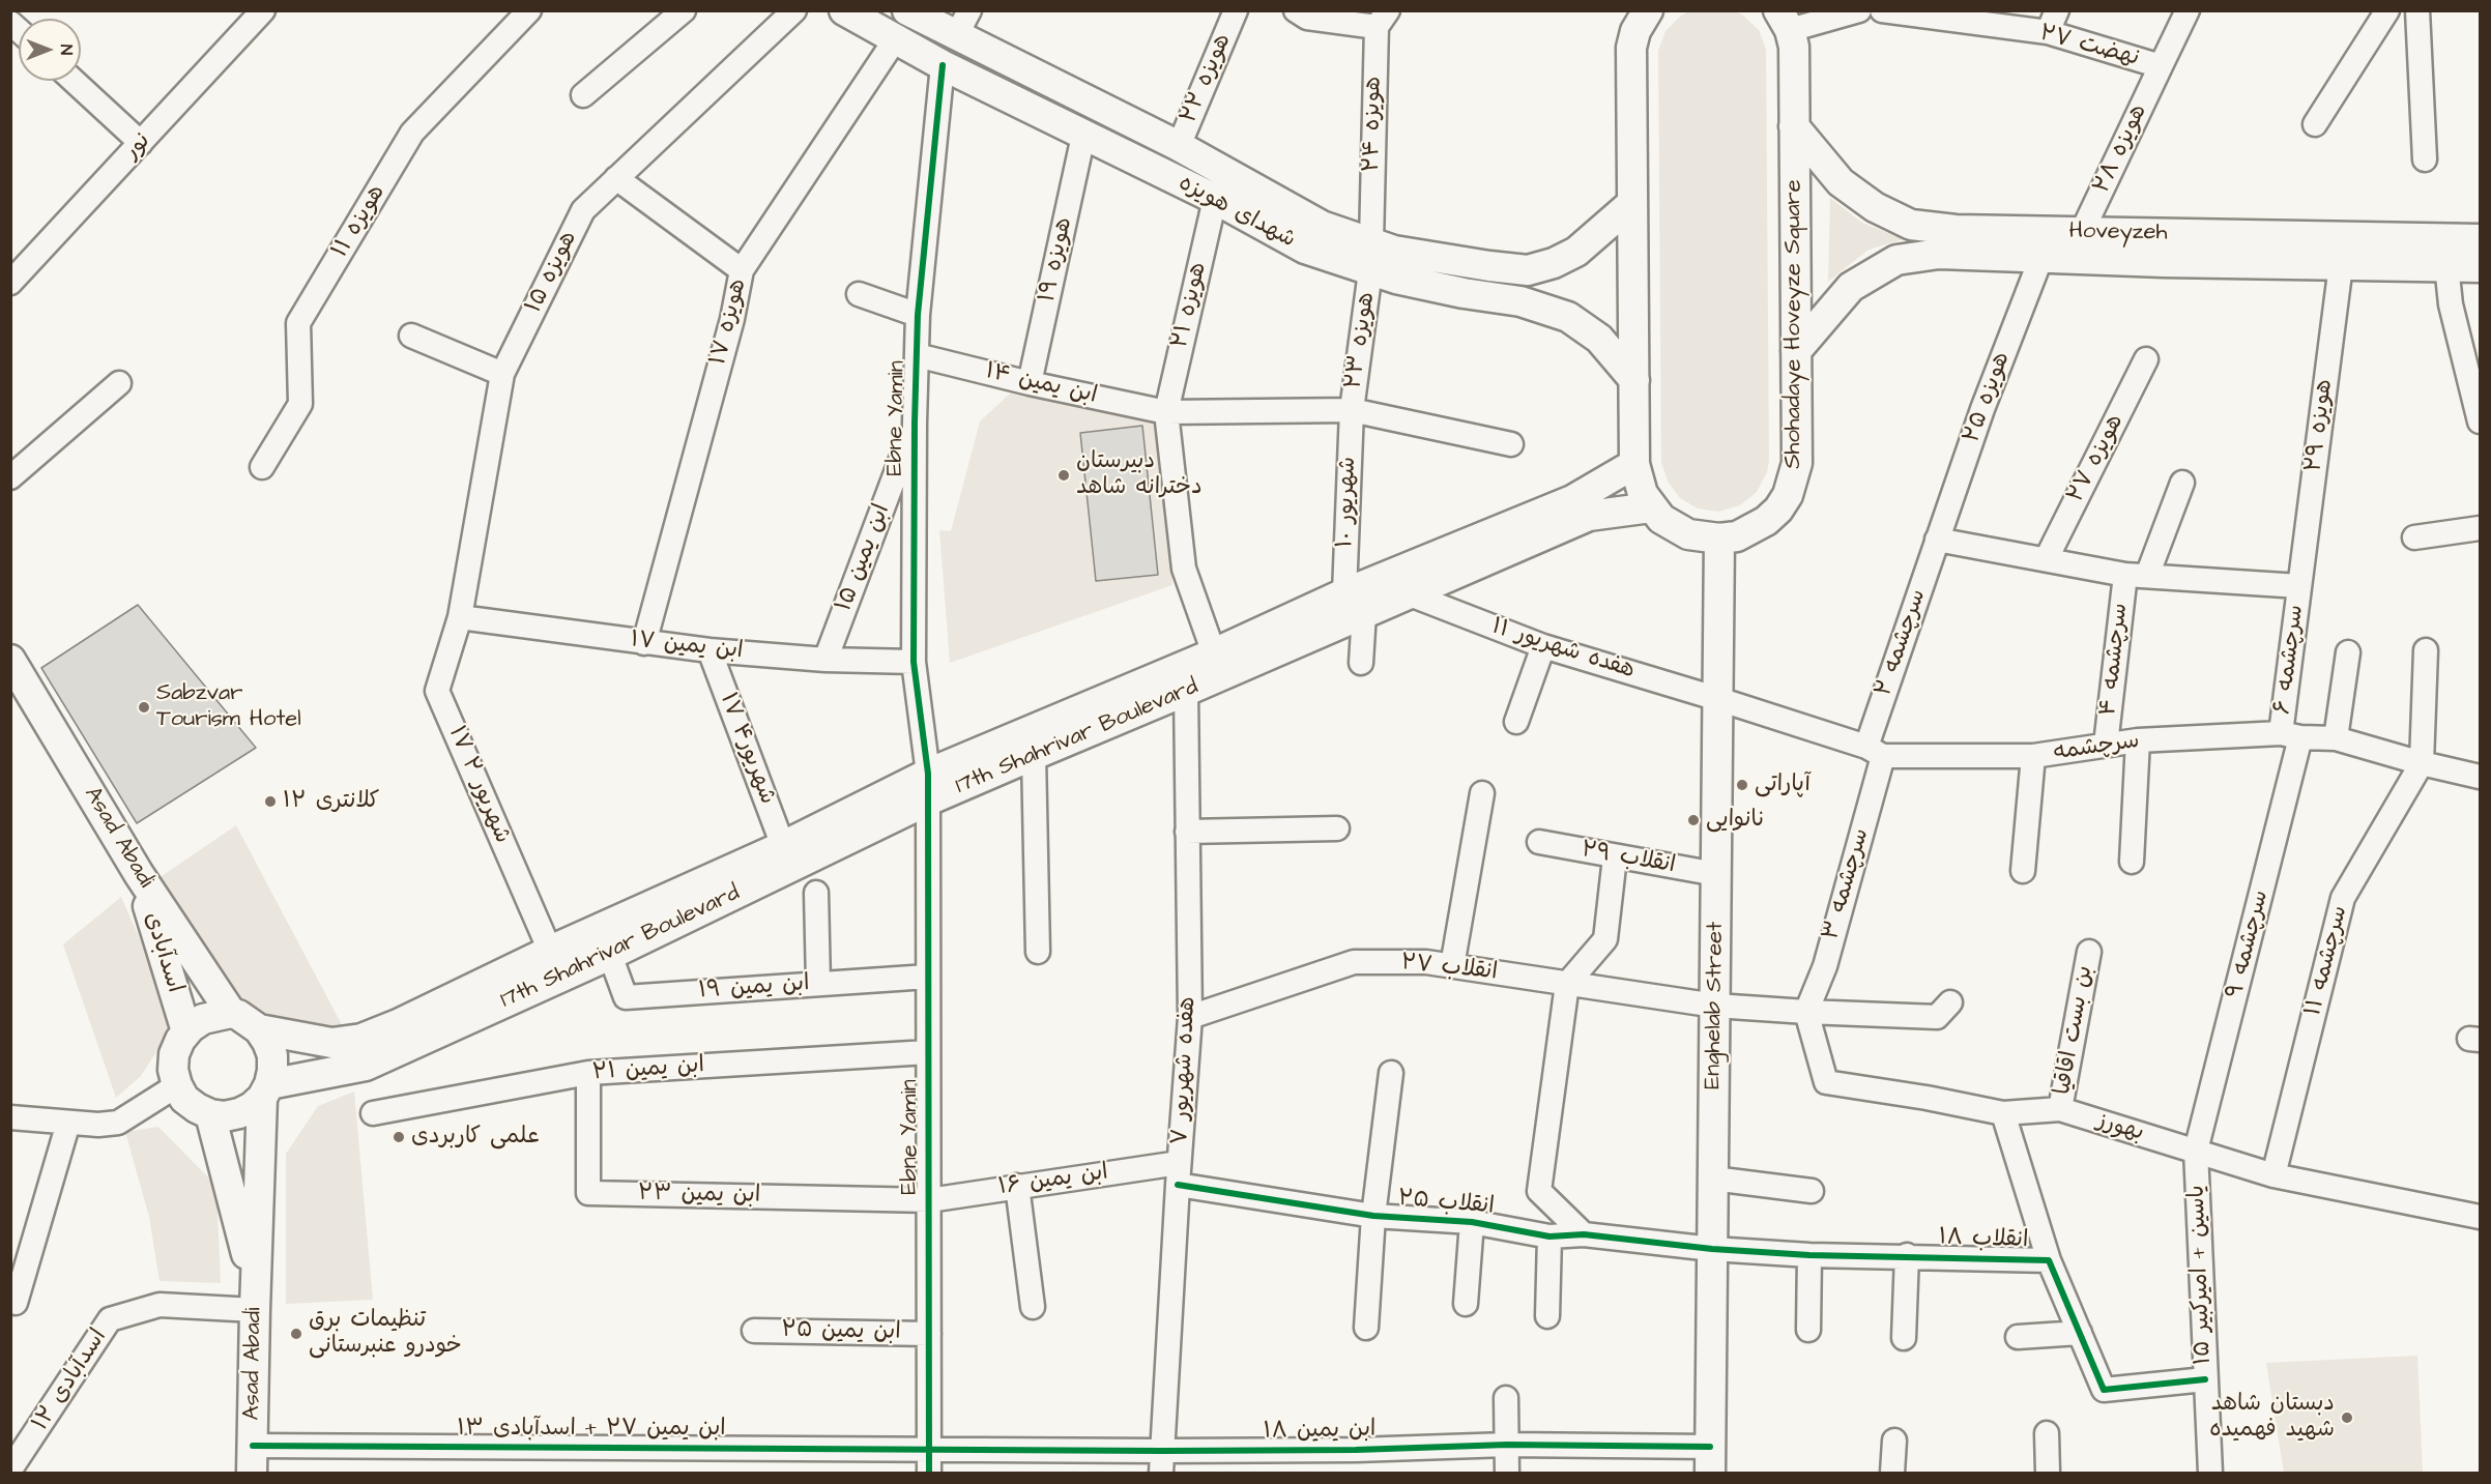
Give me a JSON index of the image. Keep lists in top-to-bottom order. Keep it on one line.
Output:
{"streets":{"main road":["شهدای هویزه","Hoveyzeh","Shohadaye Hoveyze Square","17th Shahrivar Boulevard","Asad Abadi","اسدآبادی","Enghelab Street"],"street":["نهضت ۲۷","هویزه ۲۲","هویزه ۲۴","نور","هویزه ۲۸","هویزه ۱۱","هویزه ۱۹","هویزه ۱۵","هویزه ۲۱","هویزه ۱۷","هویزه ۲۳","ابن یمین ۱۴","هویزه ۲۵","Ebne Yamin","هویزه ۲۹","هویزه ۲۷","شهریور ۱۰","ابن یمین ۱۵","سرچشمه ۲","ابن یمین ۱۷","هفده شهریور ۱۱","سرچشمه ۴","سرچشمه ۶","سرچشمه","۱۷ شهریور۴","۱۷ شهریور ۲","انقلاب ۲۹","سرچشمه ۳","سرچشمه ۹","سرچشمه ۱۱","انقلاب ۲۷","ابن یمین ۱۹","بن بست اقاقیا","ابن یمین ۲۱","هفده شهریور ۷","بهورز","ابن یمین ۱۶","ابن یمین ۲۳","انقلاب ۲۵","انقلاب ۱۸","یاسین + امیرکبیر ۱۵","ابن یمین ۲۵","اسدآبادی ۱۲","ابن یمین ۲۷ + اسدآبادی ۱۳","ابن یمین ۱۸"]},"crossings":[["نهضت ۲۷","هویزه ۲۸"],["هویزه ۲۲","شهدای هویزه"],["هویزه ۲۴","شهدای هویزه"],["هویزه ۲۸","Hoveyzeh"],["شهدای هویزه","هویزه ۱۹"],["شهدای هویزه","هویزه ۲۱"],["شهدای هویزه","هویزه ۱۷"],["شهدای هویزه","Shohadaye Hoveyze Square"],["شهدای هویزه","هویزه ۲۳"],["شهدای هویزه","Ebne Yamin"],["Hoveyzeh","Shohadaye Hoveyze Square"],["Hoveyzeh","هویزه ۲۵"],["Hoveyzeh","هویزه ۲۹"],["هویزه ۱۹","ابن یمین ۱۴"],["هویزه ۱۵","ابن یمین ۱۷"],["هویزه ۱۵","۱۷ شهریور ۲"],["هویزه ۲۱","ابن یمین ۱۴"],["هویزه ۲۱","17th Shahrivar Boulevard"],["هویزه ۱۷","ابن یمین ۱۷"],["Shohadaye Hoveyze Square","17th Shahrivar Boulevard"],["Shohadaye Hoveyze Square","Enghelab Street"],["هویزه ۲۳","ابن یمین ۱۴"],["هویزه ۲۳","شهریور ۱۰"],["ابن یمین ۱۴","Ebne Yamin"],["ابن یمین ۱۴","شهریور ۱۰"],["هویزه ۲۵","سرچشمه ۲"],["Ebne Yamin","ابن یمین ۱۵"],["Ebne Yamin","ابن یمین ۱۷"],["Ebne Yamin","17th Shahrivar Boulevard"],["Ebne Yamin","ابن یمین ۱۹"],["Ebne Yamin","ابن یمین ۲۱"],["Ebne Yamin","ابن یمین ۱۶"],["Ebne Yamin","ابن یمین ۲۳"],["Ebne Yamin","ابن یمین ۲۵"],["Ebne Yamin","ابن یمین ۲۷ + اسدآبادی ۱۳"],["Ebne Yamin","ابن یمین ۱۸"],["هویزه ۲۹","سرچشمه ۶"],["شهریور ۱۰","17th Shahrivar Boulevard"],["ابن یمین ۱۵","ابن یمین ۱۷"],["سرچشمه ۲","سرچشمه"],["سرچشمه ۲","سرچشمه ۳"],["ابن یمین ۱۷","۱۷ شهریور۴"],["ابن یمین ۱۷","۱۷ شهریور ۲"],["هفده شهریور ۱۱","17th Shahrivar Boulevard"],["هفده شهریور ۱۱","سرچشمه"],["هفده شهریور ۱۱","Enghelab Street"],["سرچشمه ۴","سرچشمه"],["سرچشمه ۶","سرچشمه"],["سرچشمه ۶","سرچشمه ۹"],["17th Shahrivar Boulevard","۱۷ شهریور۴"],["17th Shahrivar Boulevard","۱۷ شهریور ۲"],["17th Shahrivar Boulevard","Asad Abadi"],["17th Shahrivar Boulevard","اسدآبادی"],["17th Shahrivar Boulevard","ابن یمین ۱۹"],["17th Shahrivar Boulevard","هفده شهریور ۷"],["سرچشمه","سرچشمه ۳"],["سرچشمه","سرچشمه ۹"],["سرچشمه","سرچشمه ۱۱"],["سرچشمه","Enghelab Street"],["Asad Abadi","اسدآبادی"],["Asad Abadi","اسدآبادی ۱۲"],["Asad Abadi","ابن یمین ۲۷ + اسدآبادی ۱۳"],["انقلاب ۲۹","Enghelab Street"],["سرچشمه ۳","انقلاب ۲۷"],["سرچشمه ۳","بهورز"],["سرچشمه ۹","بهورز"],["سرچشمه ۹","یاسین + امیرکبیر ۱۵"],["سرچشمه ۱۱","بهورز"],["انقلاب ۲۷","Enghelab Street"],["انقلاب ۲۷","هفده شهریور ۷"],["انقلاب ۲۷","بهورز"],["Enghelab Street","انقلاب ۲۵"],["Enghelab Street","انقلاب ۱۸"],["Enghelab Street","ابن یمین ۱۸"],["بن بست اقاقیا","بهورز"],["ابن یمین ۲۱","ابن یمین ۲۳"],["هفده شهریور ۷","ابن یمین ۱۶"],["هفده شهریور ۷","انقلاب ۲۵"],["هفده شهریور ۷","ابن یمین ۱۸"],["بهورز","یاسین + امیرکبیر ۱۵"],["ابن یمین ۱۶","ابن یمین ۲۳"],["ابن یمین ۱۶","انقلاب ۲۵"],["انقلاب ۲۵","انقلاب ۱۸"],["انقلاب ۱۸","یاسین + امیرکبیر ۱۵"],["ابن یمین ۲۷ + اسدآبادی ۱۳","ابن یمین ۱۸"]],"places":["دبیرستان دخترانه شاهد","Sabzvar Tourism Hotel","آپاراتی","کلانتری ۱۲","نانوایی","علمی کاربردی","تنظیمات برق خودرو عنبرستانی","دبستان شاهد شهید فهمیده"],"north":"right"}
